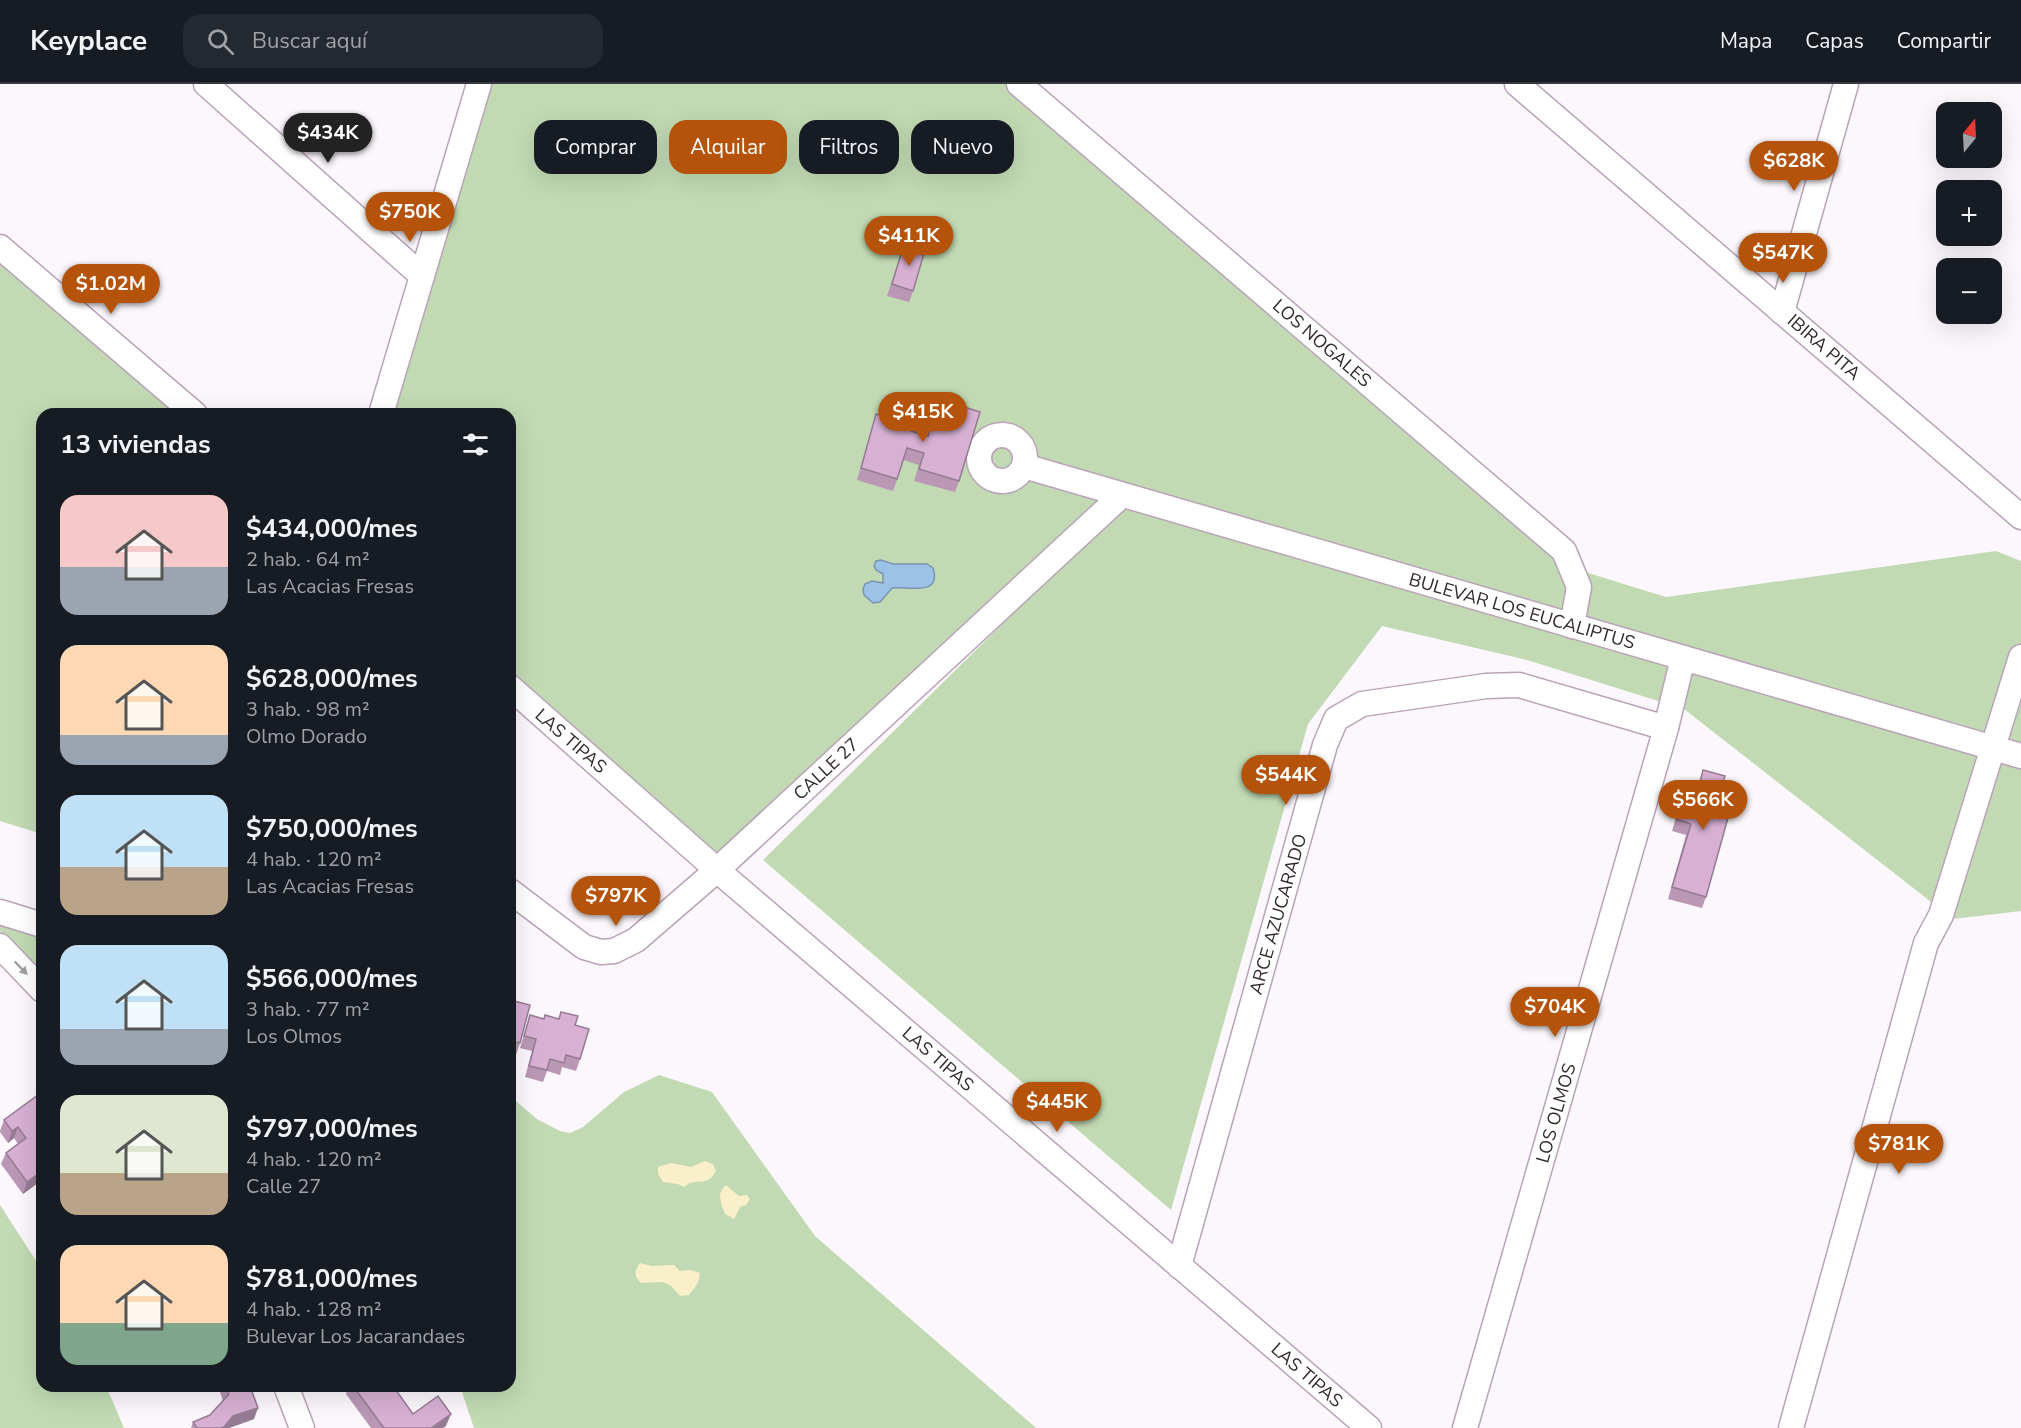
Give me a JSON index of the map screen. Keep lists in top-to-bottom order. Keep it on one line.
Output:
{"streets":{"street":["LOS NOGALES","IBIRA PITA","BULEVAR LOS EUCALIPTUS","LAS TIPAS","CALLE 27","ARCE AZUCARADO","LOS OLMOS"]},"crossings":[["LOS NOGALES","BULEVAR LOS EUCALIPTUS"],["BULEVAR LOS EUCALIPTUS","CALLE 27"],["BULEVAR LOS EUCALIPTUS","LOS OLMOS"],["LAS TIPAS","CALLE 27"],["LAS TIPAS","ARCE AZUCARADO"],["ARCE AZUCARADO","LOS OLMOS"]],"north":"top","page":{"header":"Keyplace","search":"Buscar aquí","nav":["Mapa","Capas","Compartir"],"map_buttons":["+","−"],"price":["$434K","$628K","$750K","$411K","$547K","$1.02M","$415K","$544K","$566K","$797K","$704K","$445K","$781K"],"chip":["Comprar","Alquilar","Filtros","Nuevo"],"heading":"13 viviendas","list":[{"name":"$434,000/mes","note":"2 hab. · 64 m² · Las Acacias Fresas"},{"name":"$628,000/mes","note":"3 hab. · 98 m² · Olmo Dorado"},{"name":"$750,000/mes","note":"4 hab. · 120 m² · Las Acacias Fresas"},{"name":"$566,000/mes","note":"3 hab. · 77 m² · Los Olmos"},{"name":"$797,000/mes","note":"4 hab. · 120 m² · Calle 27"},{"name":"$781,000/mes","note":"4 hab. · 128 m² · Bulevar Los Jacarandaes"}]}}
